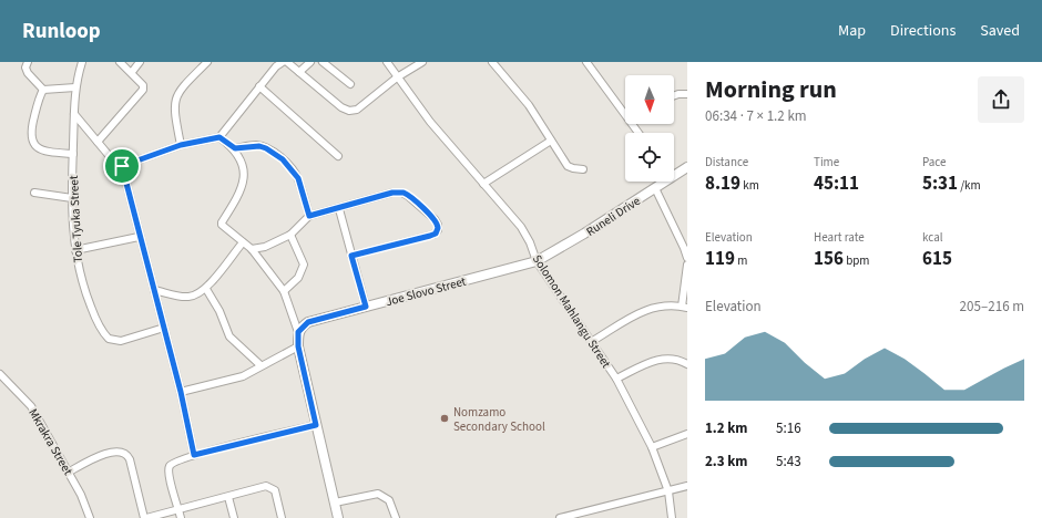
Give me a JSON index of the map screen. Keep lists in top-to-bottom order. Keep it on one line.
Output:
{"streets":{"street":["Runeli Drive","Tole Tyuka Street","Joe Slovo Street","Solomon Mahlangu Street","Mkrakra Street"]},"crossings":[["Runeli Drive","Joe Slovo Street"],["Runeli Drive","Solomon Mahlangu Street"],["Joe Slovo Street","Solomon Mahlangu Street"]],"places":["Nomzamo Secondary School"],"north":"bottom","page":{"header":"Runloop","nav":["Map","Directions","Saved"],"heading":["Morning run","06:34 · 7 × 1.2 km"],"stats":[["Distance","8.19 km"],["Time","45:11"],["Pace","5:31 /km"],["Elevation","119 m"],["Heart rate","156 bpm"],["kcal","615"]],"chart":["Elevation","205–216 m"],"list":[{"name":"1.2 km","note":"5:16"},{"name":"2.3 km","note":"5:43"}]}}
